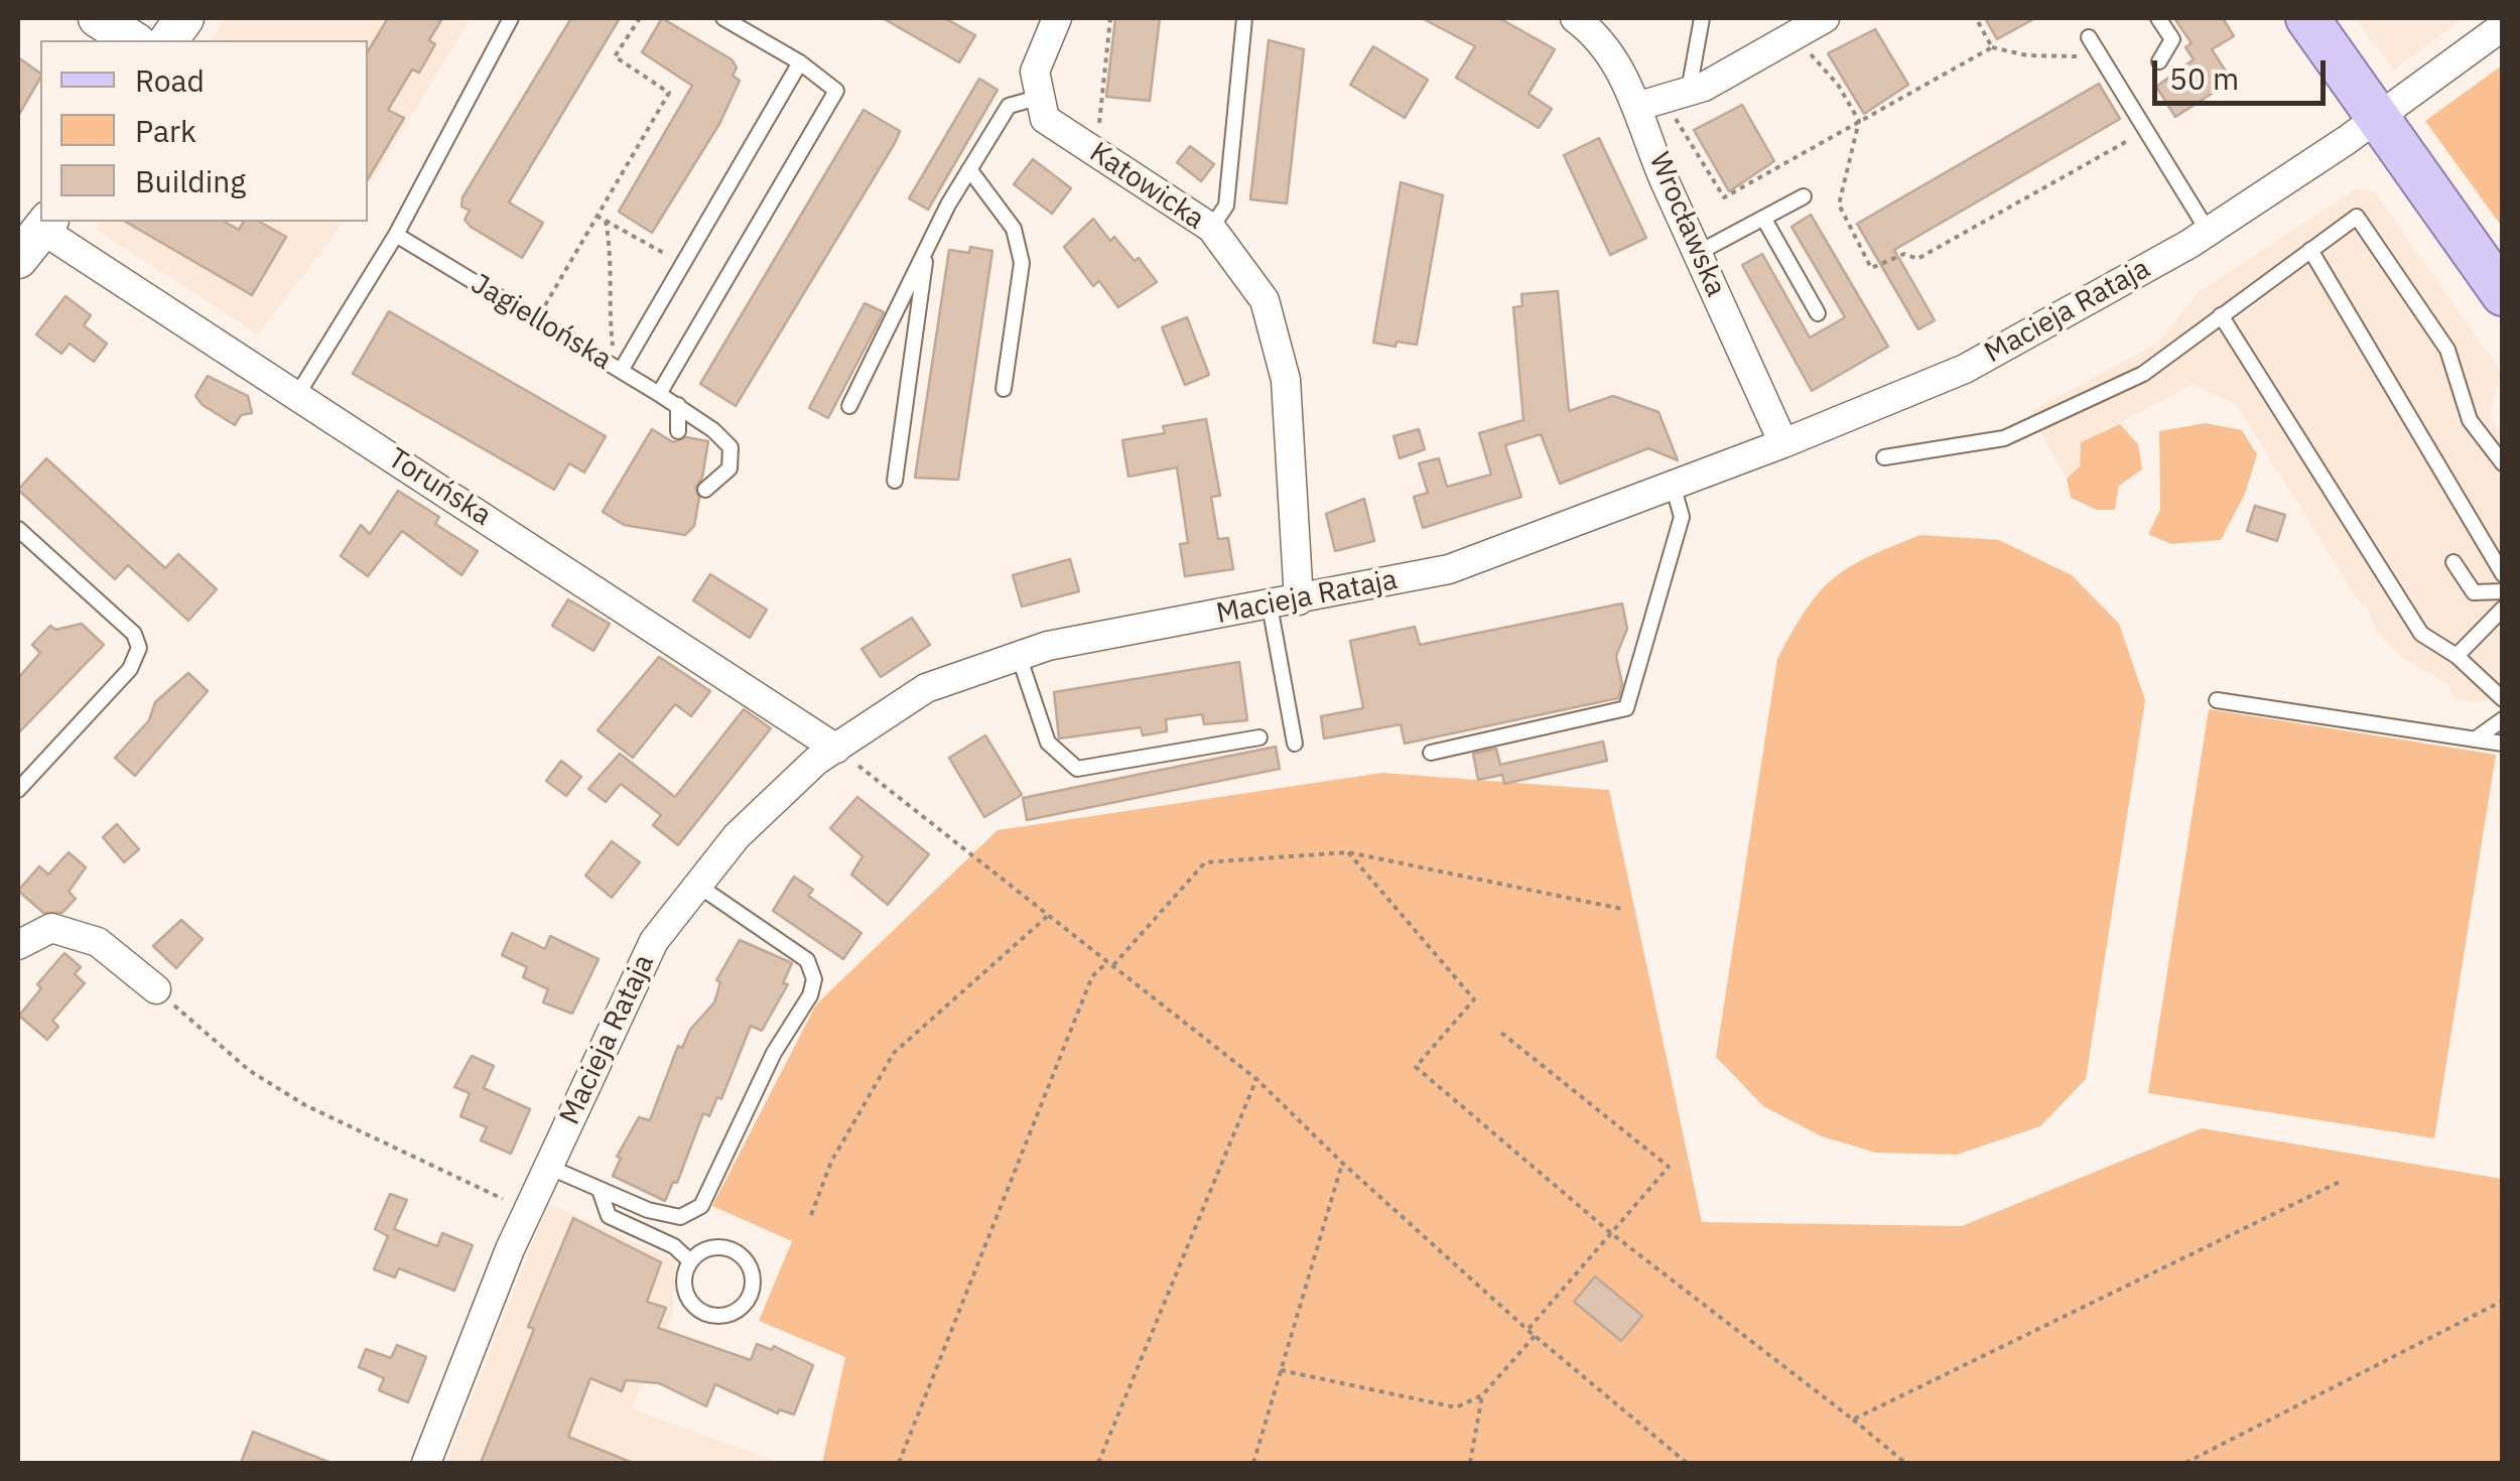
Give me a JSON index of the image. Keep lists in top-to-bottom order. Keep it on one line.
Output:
{"streets":{"street":["Katowicka","Wrocławska","Macieja Rataja","Toruńska"],"lane":["Jagiellońska"]},"crossings":[["Katowicka","Macieja Rataja"],["Wrocławska","Macieja Rataja"],["Macieja Rataja","Toruńska"]],"legend":["Road","Park","Building"],"scale_bar":"50 m"}
